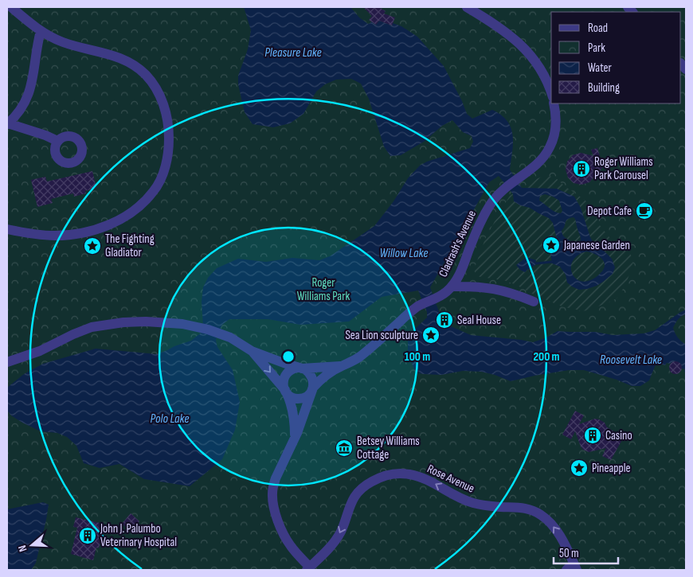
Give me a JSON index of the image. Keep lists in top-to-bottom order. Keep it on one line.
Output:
{"streets":{"street":["Cladrash's Avenue","Rose Avenue"]},"water":["Pleasure Lake","Willow Lake","Roosevelt Lake","Polo Lake"],"parks":["Roger Williams Park"],"places":{"building":["Roger Williams Park Carousel","Seal House","Casino","John J. Palumbo Veterinary Hospital"],"cafe":["Depot Cafe"],"place":["Japanese Garden","The Fighting Gladiator","Sea Lion sculpture","Pineapple"],"museum":["Betsey Williams Cottage"]},"legend":["Road","Park","Water","Building"],"scale_bar":"50 m","north":"left","rings":["100 m","200 m"]}
